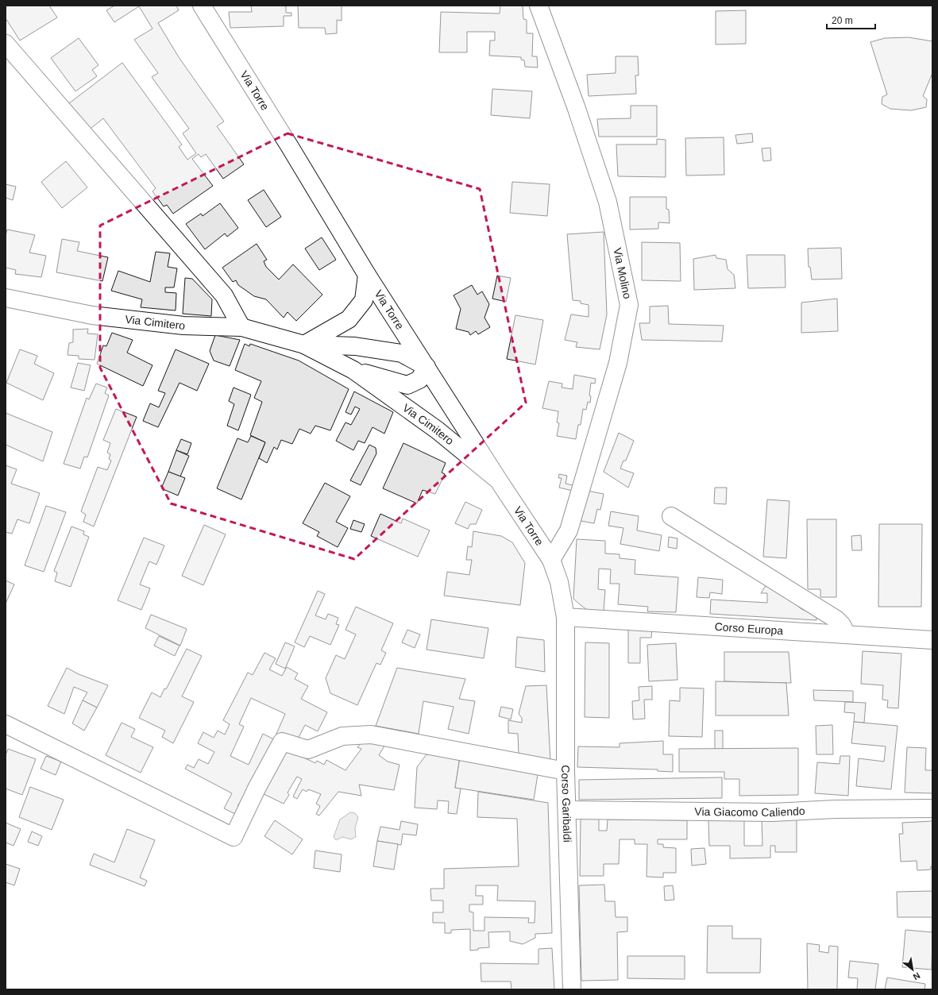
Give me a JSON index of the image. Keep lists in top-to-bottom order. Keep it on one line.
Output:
{"streets":{"street":["Via Torre","Via Molino","Via Cimitero","Corso Europa","Corso Garibaldi","Via Giacomo Caliendo"]},"crossings":[["Via Torre","Via Molino"],["Via Torre","Via Cimitero"],["Via Torre","Corso Europa"],["Via Torre","Corso Garibaldi"],["Corso Europa","Corso Garibaldi"],["Corso Garibaldi","Via Giacomo Caliendo"]],"scale_bar":"20 m","north":"bottom right"}
